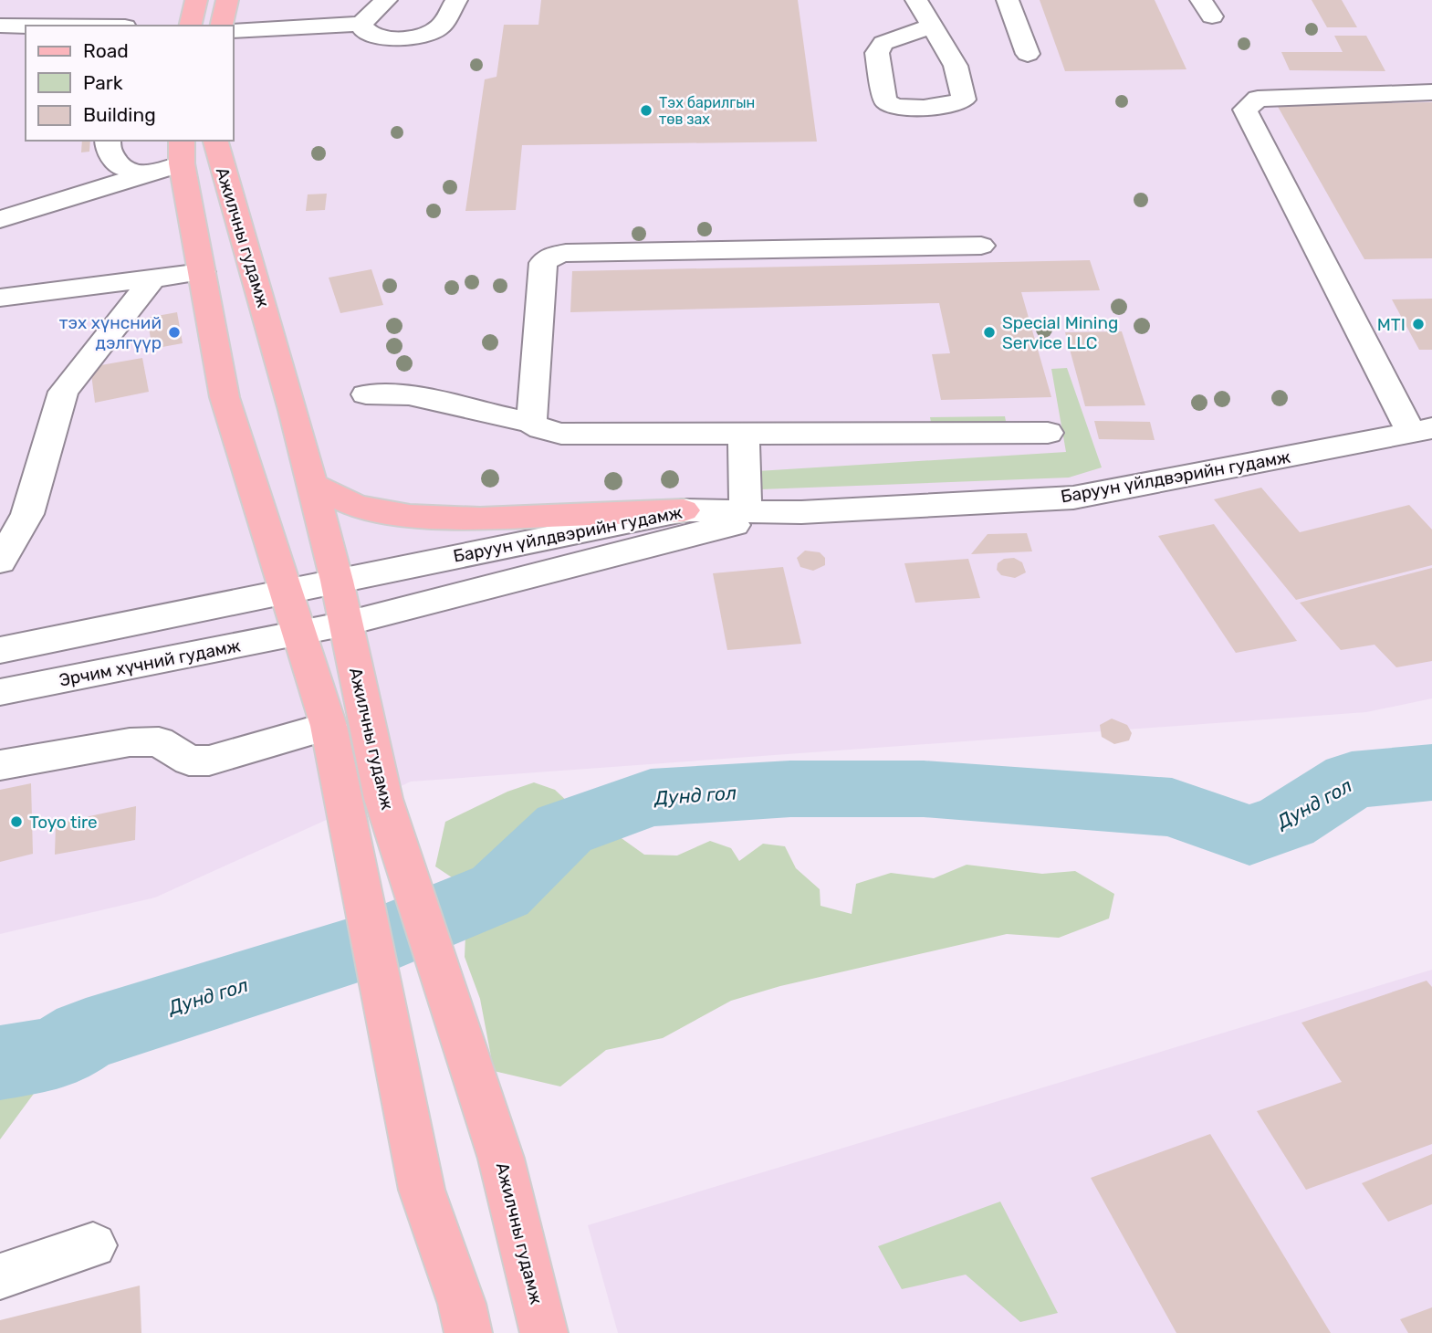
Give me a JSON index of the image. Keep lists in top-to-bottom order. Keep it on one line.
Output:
{"streets":{"main road":["Ажилчны гудамж"],"street":["Баруун үйлдвэрийн гудамж","Эрчим хүчний гудамж"]},"crossings":[["Ажилчны гудамж","Баруун үйлдвэрийн гудамж"],["Баруун үйлдвэрийн гудамж","Эрчим хүчний гудамж"]],"water":["Дунд гол"],"places":["Тэх барилгын төв зах","MTI","тэх хүнсний дэлгүүр","Special Mining Service LLC","Toyo tire"],"legend":["Road","Park","Building"]}
